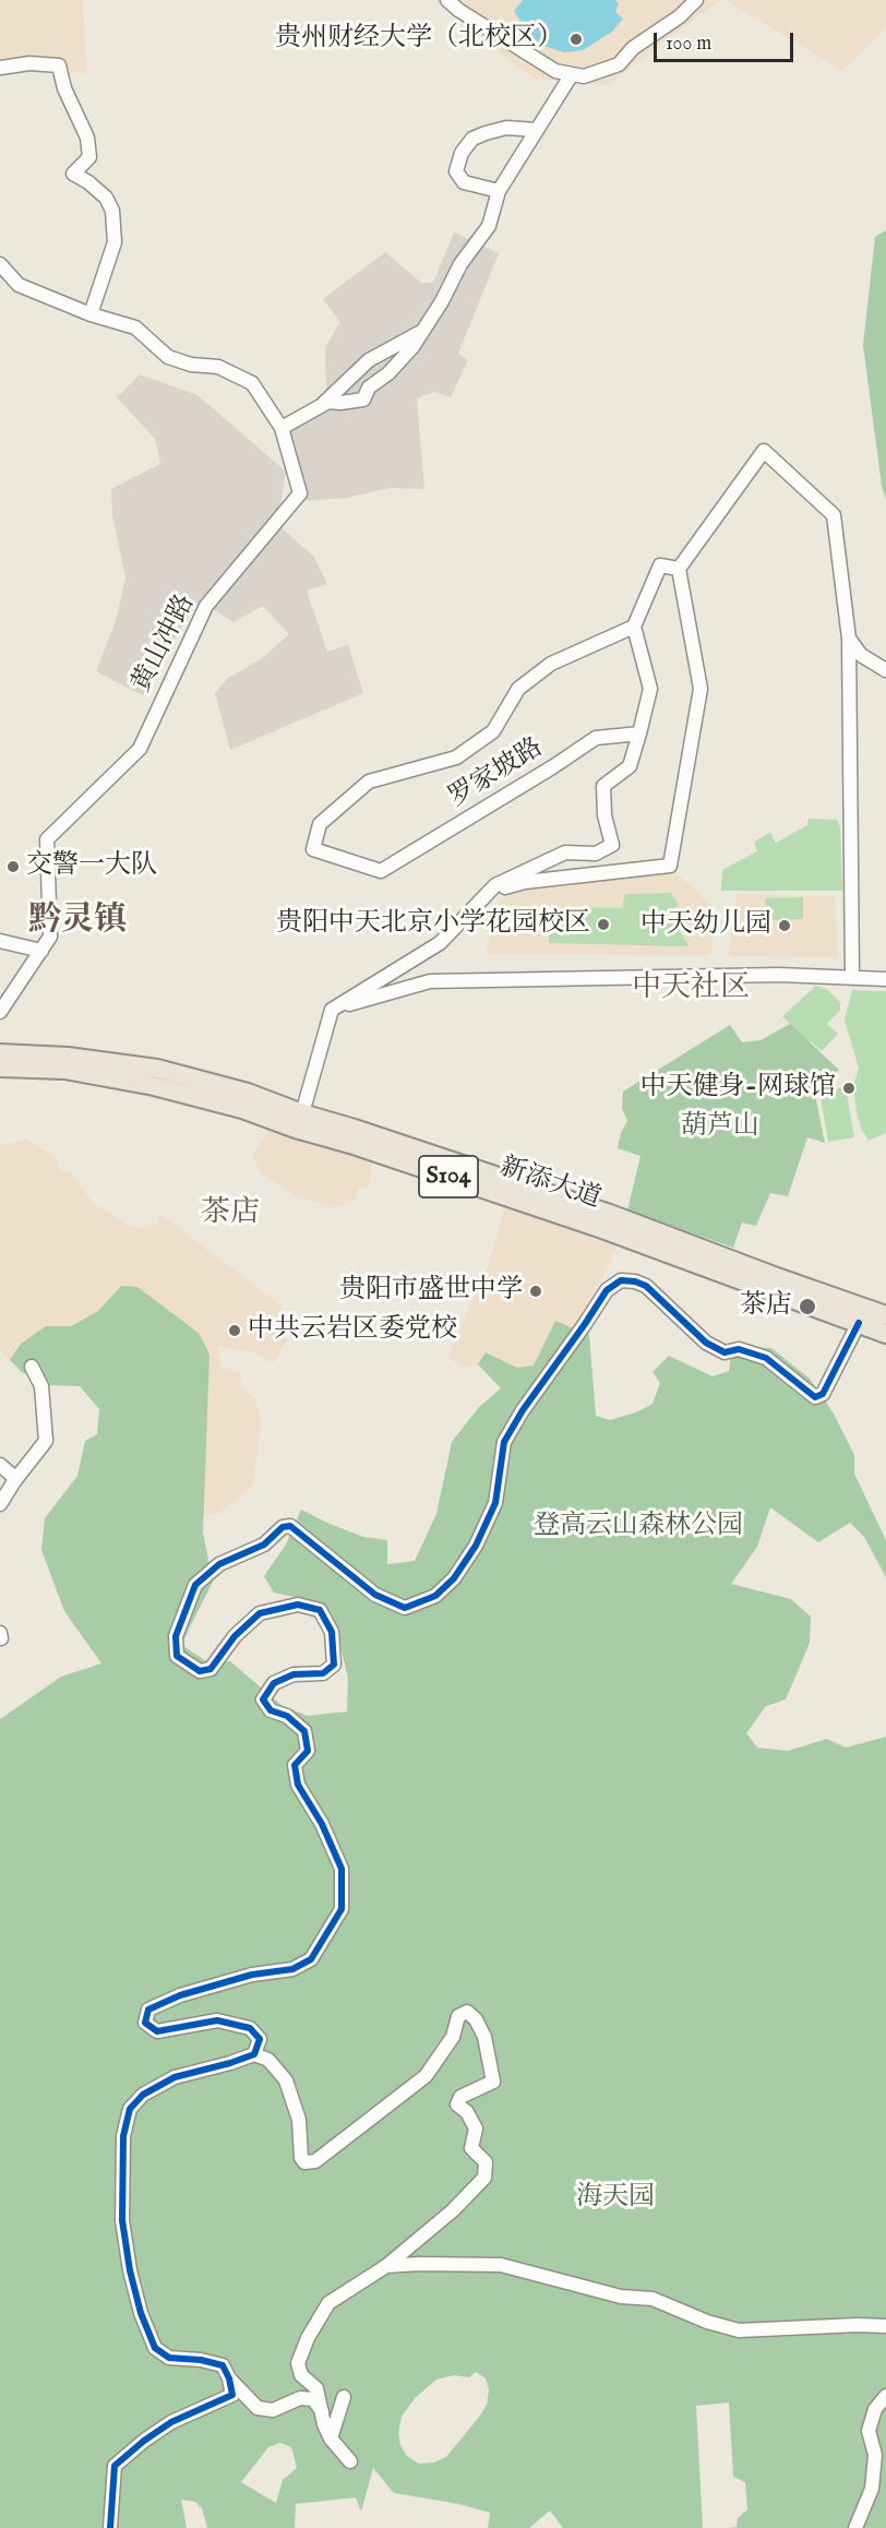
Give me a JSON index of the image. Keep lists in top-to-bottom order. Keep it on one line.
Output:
{"streets":{"main road":["S104","新添大道"],"street":["黄山冲路","罗家坡路"]},"districts":["黔灵镇","中天社区","茶店"],"parks":["葫芦山","登高云山森林公园","海天园"],"places":["贵州财经大学（北校区）","交警一大队","贵阳中天北京小学花园校区","中天幼儿园","中天健身-网球馆","贵阳市盛世中学","茶店","中共云岩区委党校"],"scale_bar":"100 m"}
